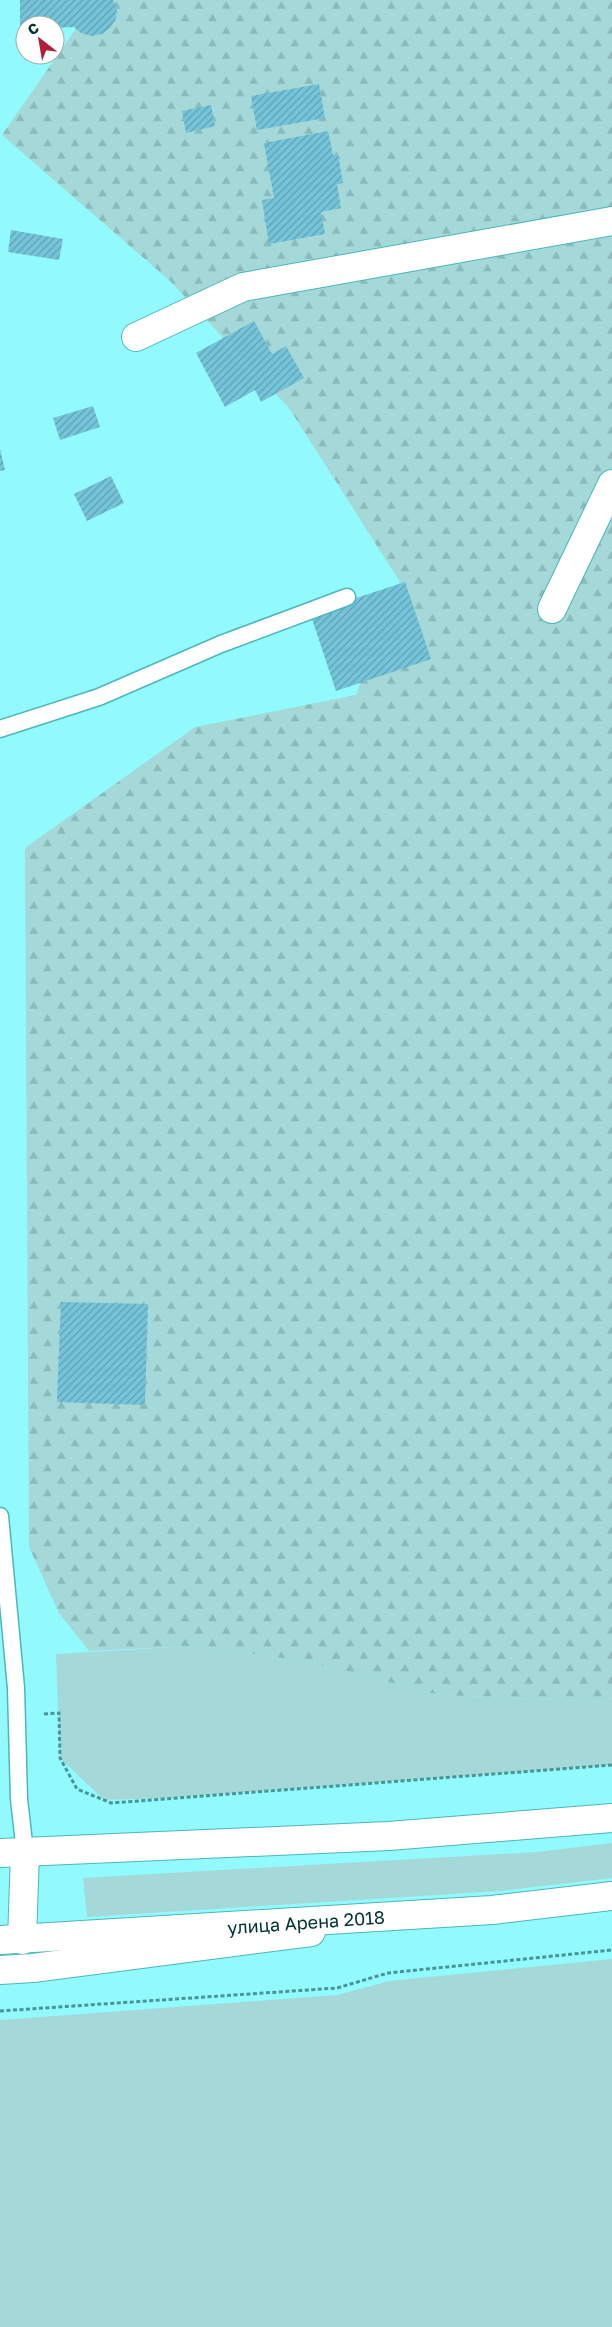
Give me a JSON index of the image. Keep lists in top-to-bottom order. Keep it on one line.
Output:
{"streets":{"main road":["улица Арена 2018"]},"north":"top left"}
